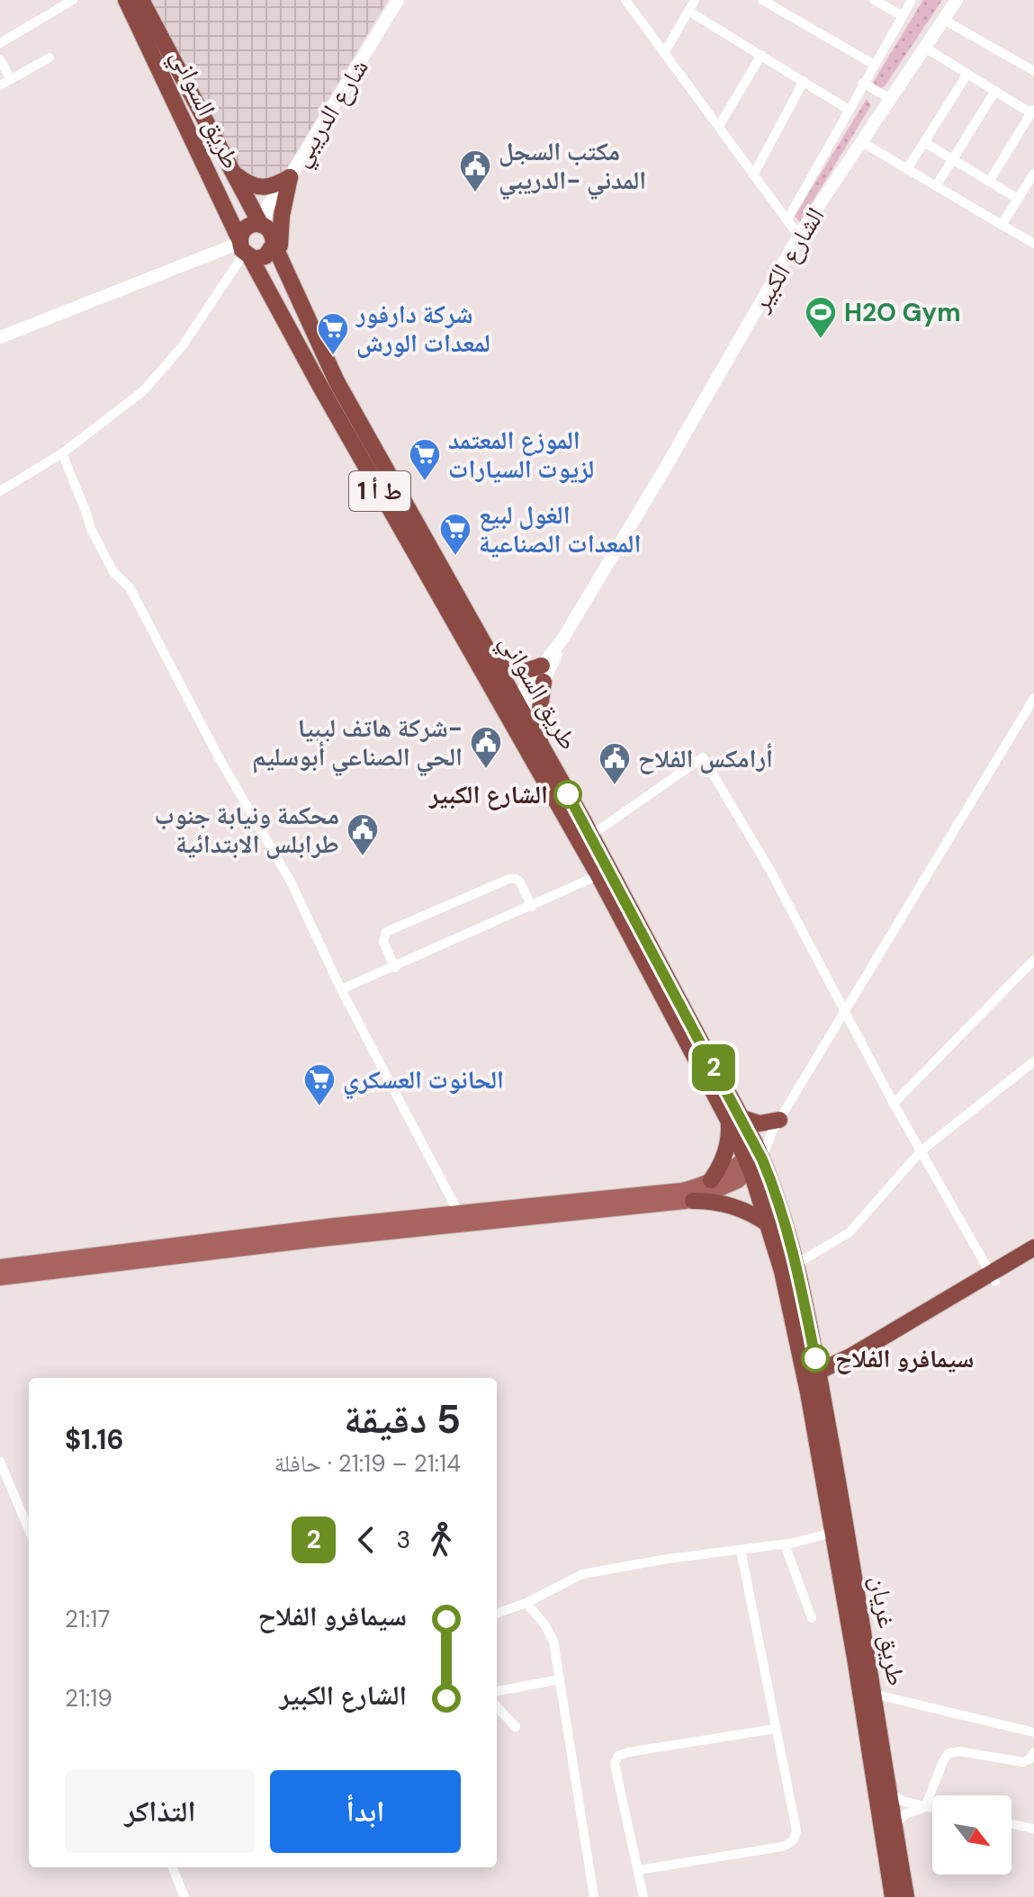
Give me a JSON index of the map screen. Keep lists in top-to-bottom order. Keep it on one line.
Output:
{"streets":{"highway":["طريق السواني","ط أ 1","طريق غريان"],"street":["شارع الدريبي","الشارع الكبير"]},"crossings":[["طريق السواني","شارع الدريبي"],["طريق السواني","الشارع الكبير"],["طريق السواني","طريق غريان"]],"places":{"public building":["مكتب السجل المدني -الدريبي","شركة هاتف ليبيا- الحي الصناعي أبوسليم","أرامكس الفلاح","محكمة ونيابة جنوب طرابلس الابتدائية"],"sports":["H2O Gym"],"supermarket":["شركة دارفور لمعدات الورش","الموزع المعتمد لزيوت السيارات","الغول لبيع المعدات الصناعية","الحانوت العسكري"],"other":["الشارع الكبير","سيمافرو الفلاح"]},"lines":["bus line 2"],"north":"bottom right","page":{"on_map":"2","heading":["5 دقيقة","21:14 – 21:19 · حافلة","$1.16"],"legs":["3","2"],"list":[{"name":"سيمافرو الفلاح","value":"21:17"},{"name":"الشارع الكبير","value":"21:19"}],"buttons":["ابدأ","التذاكر"]}}
